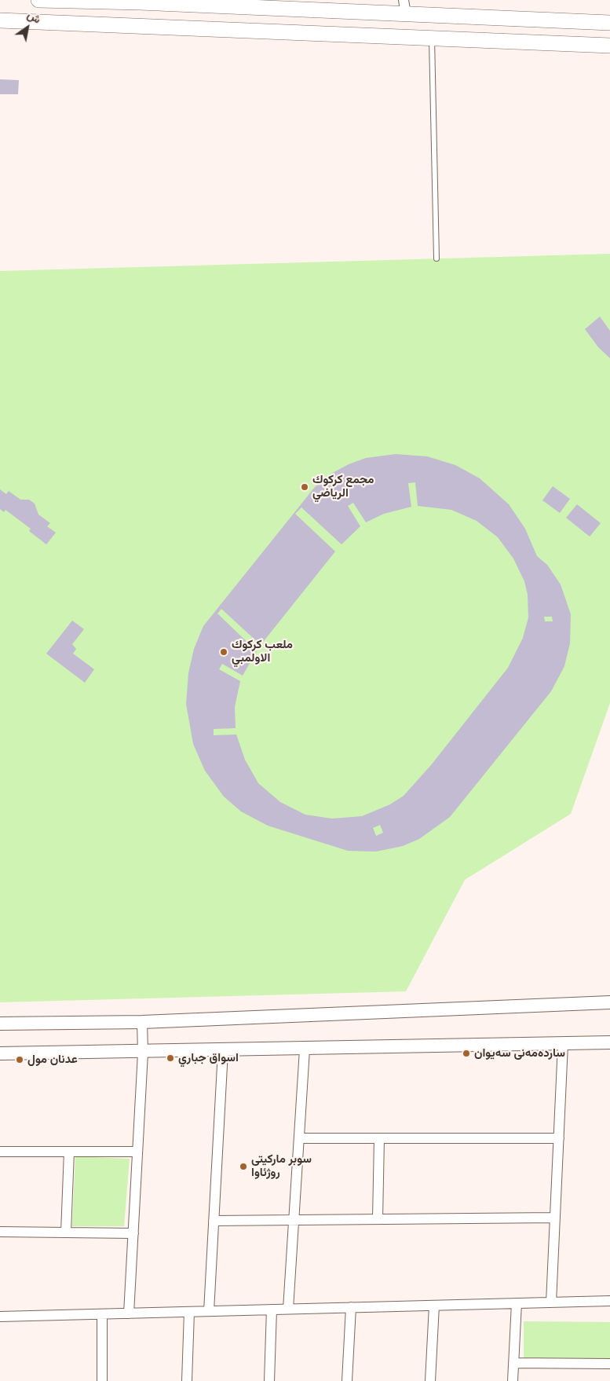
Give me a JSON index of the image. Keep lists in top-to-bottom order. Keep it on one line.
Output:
{"places":["مجمع كركوك الرياضي","ملعب كركوك الاولمبي","ساردەمەنی سەیوان","اسواق جباري","عدنان مول","سوبر ماركيتى روژئاوا"],"north":"top right"}
